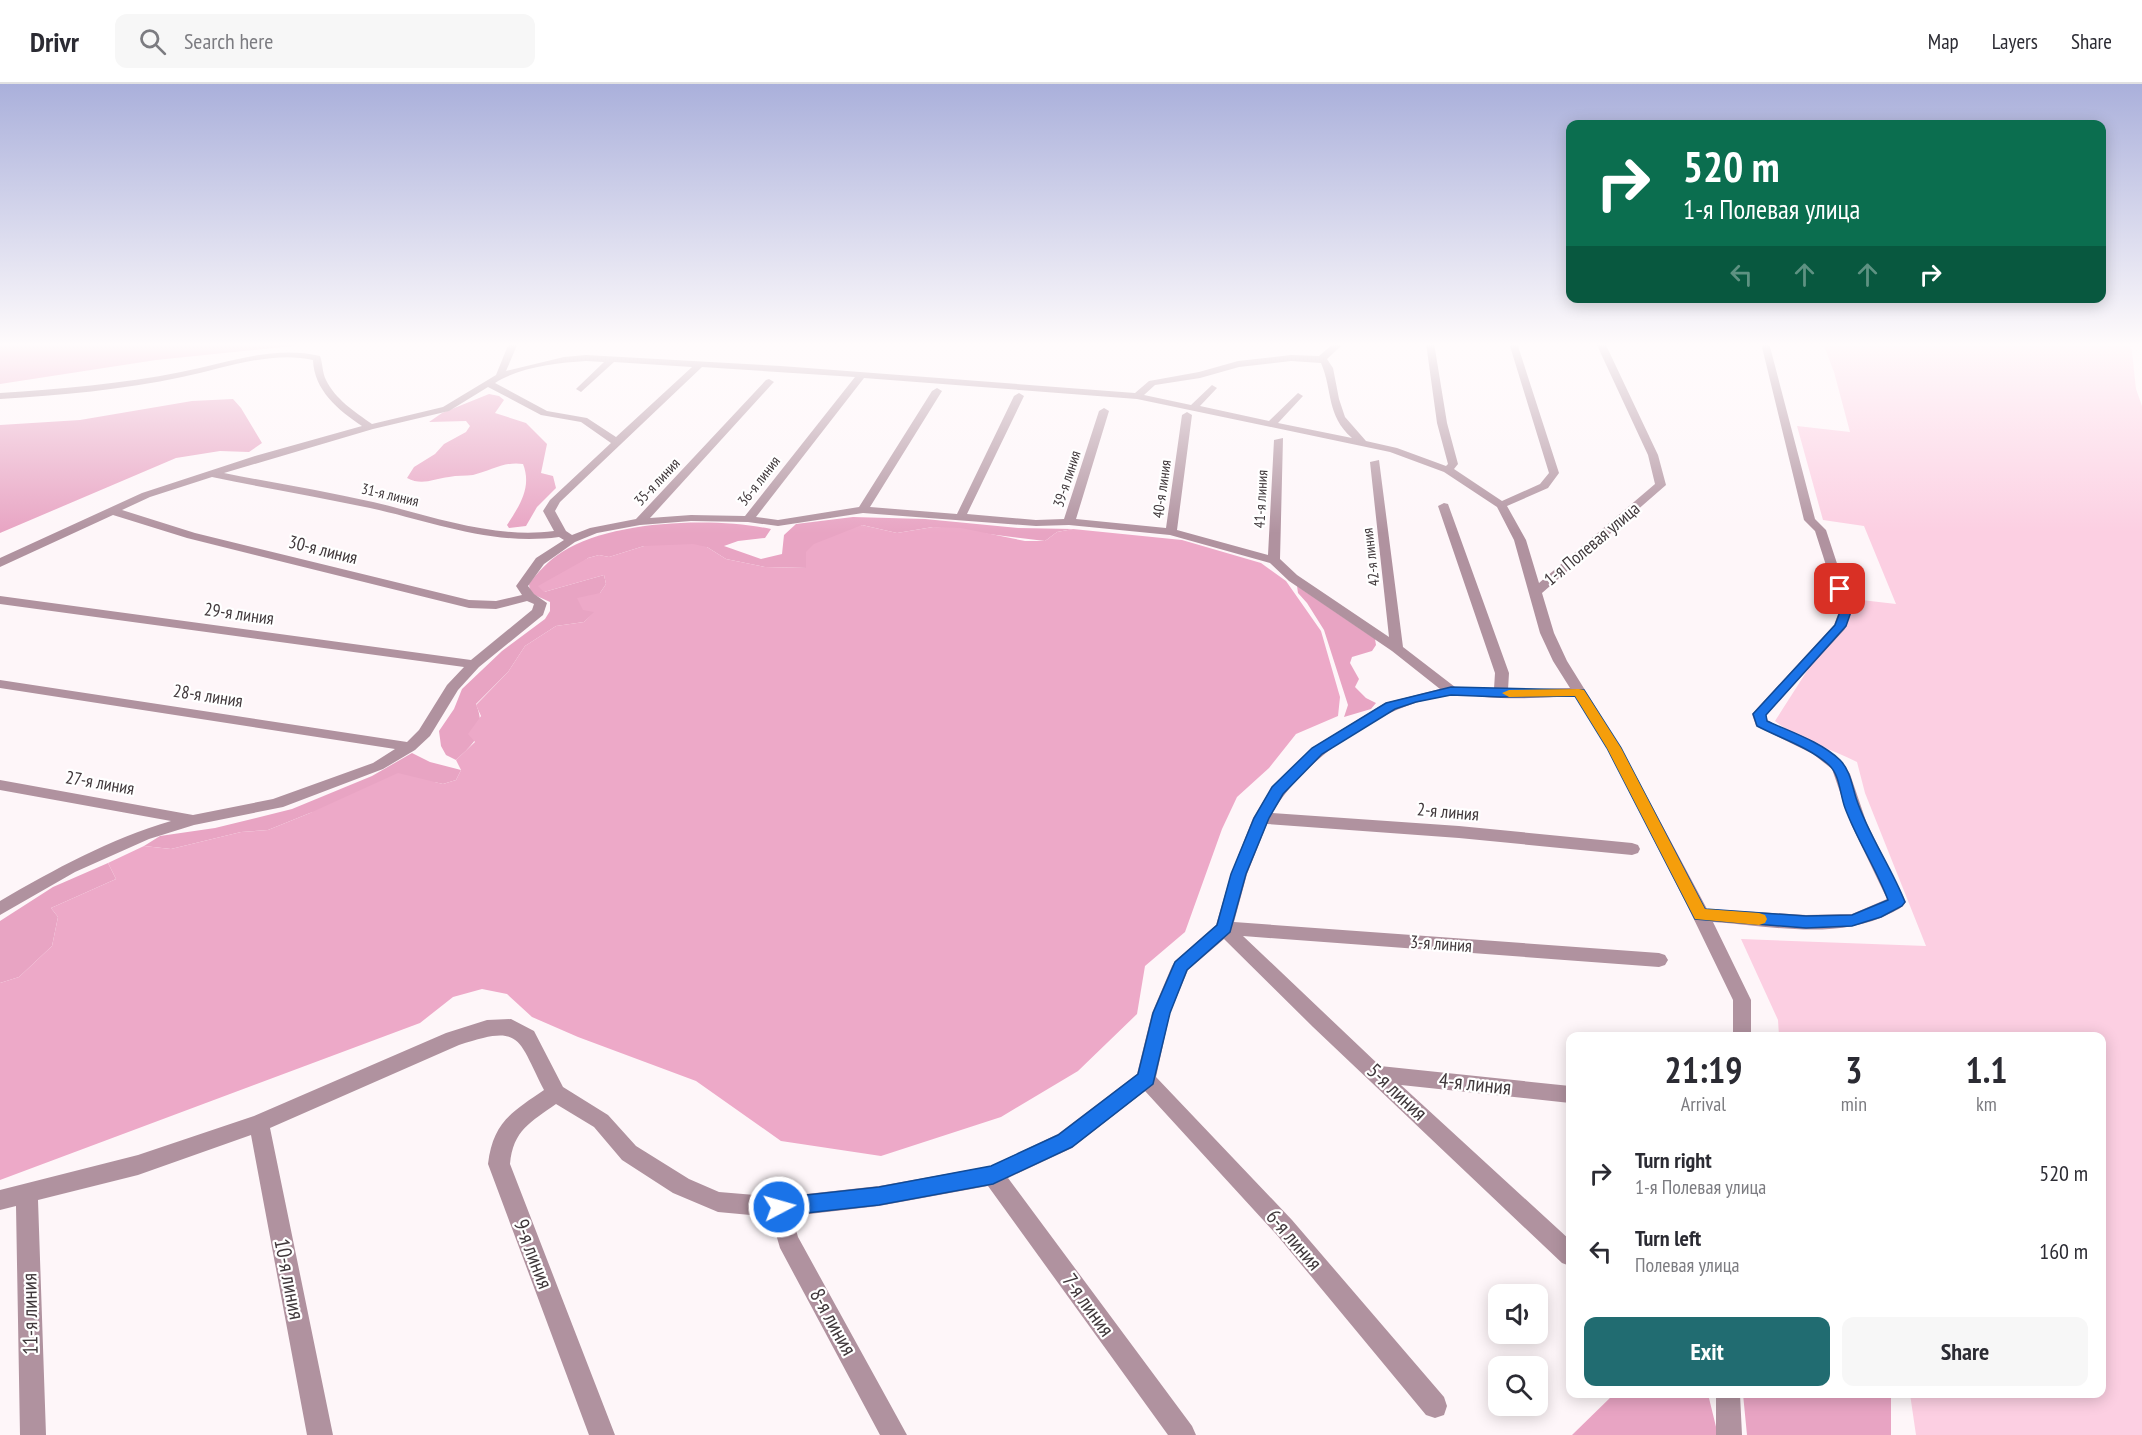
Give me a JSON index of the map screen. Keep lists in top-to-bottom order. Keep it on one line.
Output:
{"streets":{"street":["39-я линия","36-я линия","35-я линия","40-я линия","31-я линия","41-я линия","1-я Полевая улица","30-я линия","42-я линия","29-я линия","28-я линия","27-я линия","2-я линия","3-я линия","4-я линия","5-я линия","6-я линия","9-я линия","10-я линия","7-я линия","11-я линия","8-я линия"]},"crossings":[["3-я линия","5-я линия"],["4-я линия","5-я линия"]],"page":{"header":"Drivr","search":"Search here","nav":["Map","Layers","Share"],"turn":["520 m","1-я Полевая улица"],"eta":["21:19","Arrival","3","min","1.1","km"],"list":[{"name":"Turn right","note":"1-я Полевая улица","value":"520 m"},{"name":"Turn left","note":"Полевая улица","value":"160 m"}],"buttons":["Exit","Share"]}}
